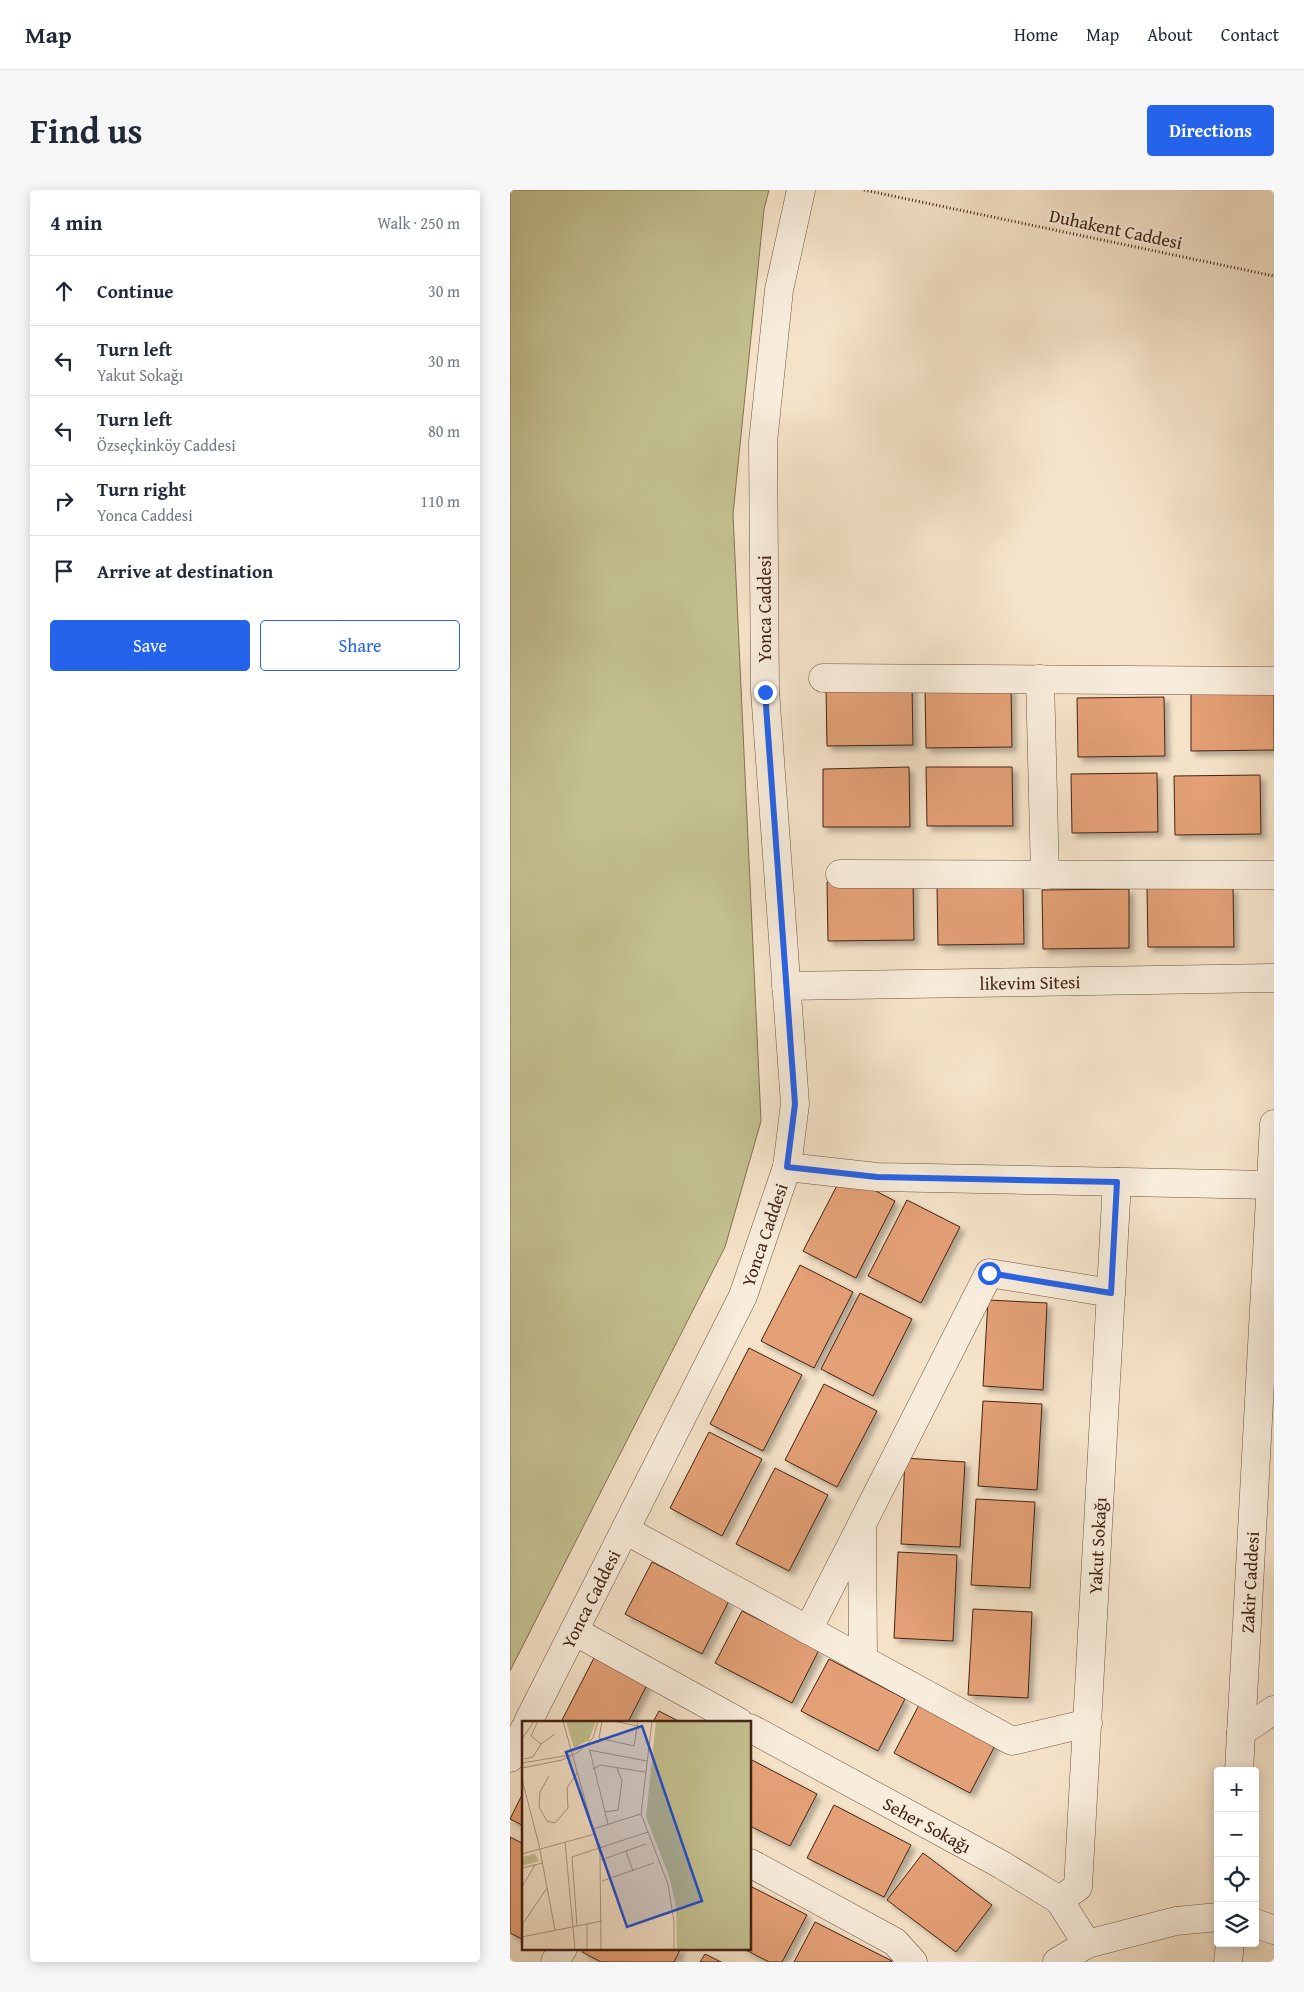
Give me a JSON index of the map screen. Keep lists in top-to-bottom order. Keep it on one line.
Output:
{"streets":{"street":["Yonca Caddesi","likevim Sitesi","Yakut Sokağı","Zakir Caddesi","Seher Sokağı"],"path":["Duhakent Caddesi"]},"crossings":[["Yonca Caddesi","likevim Sitesi"],["Yakut Sokağı","Seher Sokağı"]],"page":{"header":"Map","nav":["Home","Map","About","Contact"],"title":"Find us","buttons":["Directions",["Save","Share"]],"heading":["4 min","Walk · 250 m"],"list":[["Continue","30 m"],["Turn left","Yakut Sokağı","30 m"],["Turn left","Özseçkinköy Caddesi","80 m"],["Turn right","Yonca Caddesi","110 m"],"Arrive at destination"],"map_buttons":["+","−"]}}
